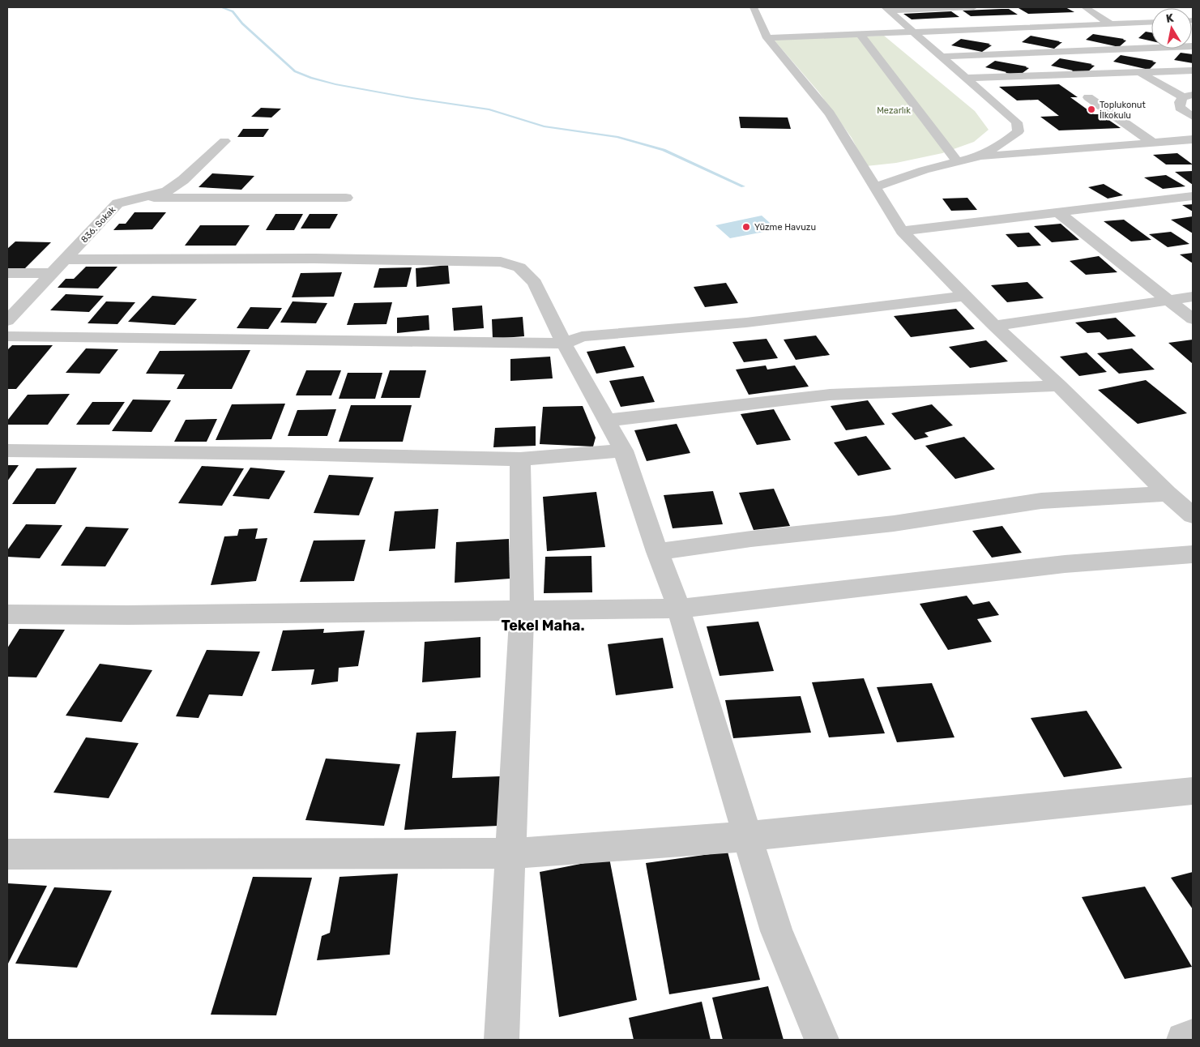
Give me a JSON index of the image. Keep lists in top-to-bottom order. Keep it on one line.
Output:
{"streets":{"street":["836. Sokak"]},"districts":["Tekel Maha."],"parks":["Mezarlık"],"places":["Toplukonut İlkokulu","Yüzme Havuzu"],"north":"top"}
